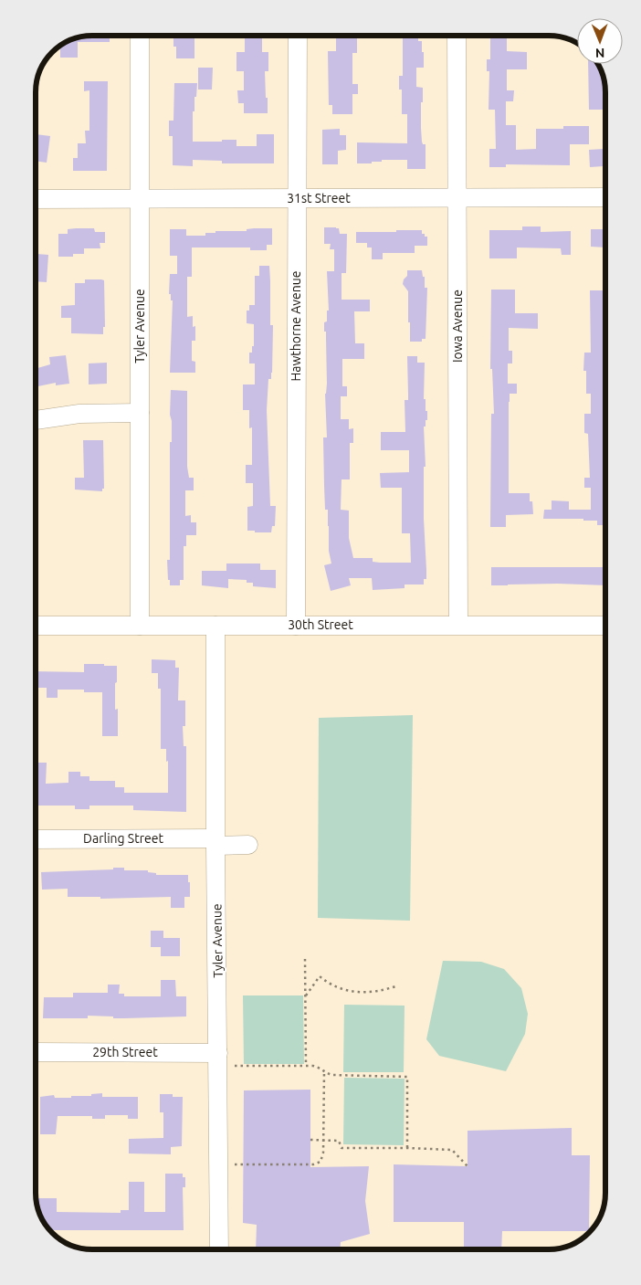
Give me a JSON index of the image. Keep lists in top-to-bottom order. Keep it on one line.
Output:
{"streets":{"street":["31st Street","Tyler Avenue","Hawthorne Avenue","Iowa Avenue","30th Street","Darling Street","29th Street"]},"crossings":[["31st Street","Tyler Avenue"],["31st Street","Hawthorne Avenue"],["31st Street","Iowa Avenue"],["Tyler Avenue","30th Street"],["Tyler Avenue","Darling Street"],["Tyler Avenue","29th Street"],["Hawthorne Avenue","30th Street"],["Iowa Avenue","30th Street"]],"north":"bottom"}
